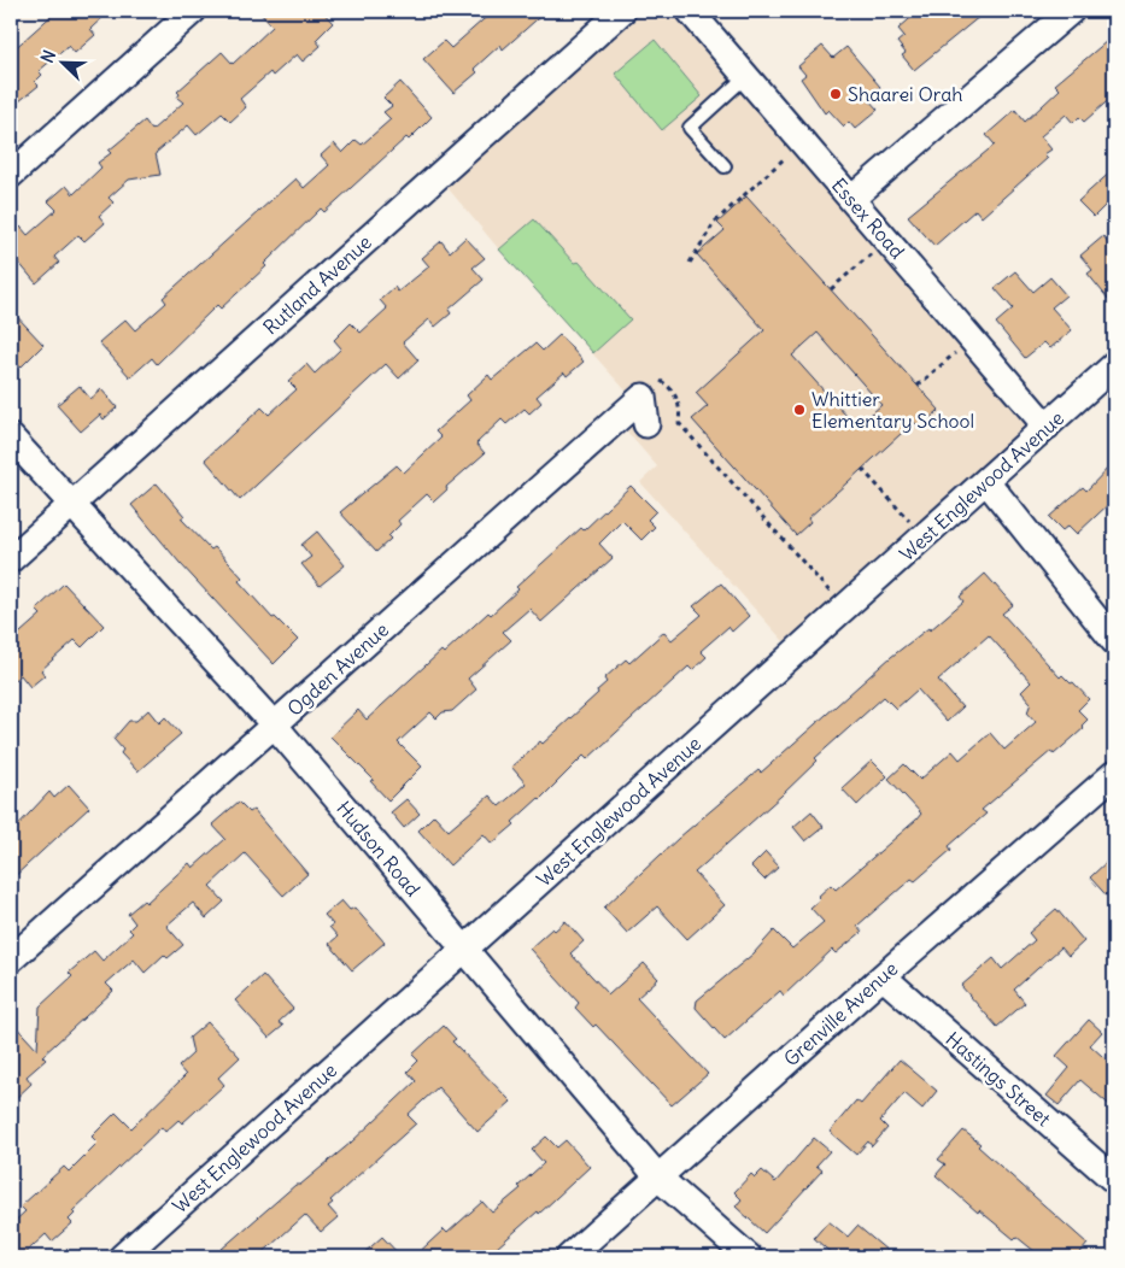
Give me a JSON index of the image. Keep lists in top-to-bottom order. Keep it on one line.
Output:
{"streets":{"street":["Essex Road","Rutland Avenue","West Englewood Avenue","Ogden Avenue","Hudson Road","Grenville Avenue","Hastings Street"]},"crossings":[["Essex Road","West Englewood Avenue"],["Rutland Avenue","Hudson Road"],["West Englewood Avenue","Hudson Road"],["Ogden Avenue","Hudson Road"],["Hudson Road","Grenville Avenue"],["Grenville Avenue","Hastings Street"]],"places":["Shaarei Orah","Whittier Elementary School"],"north":"top left"}
